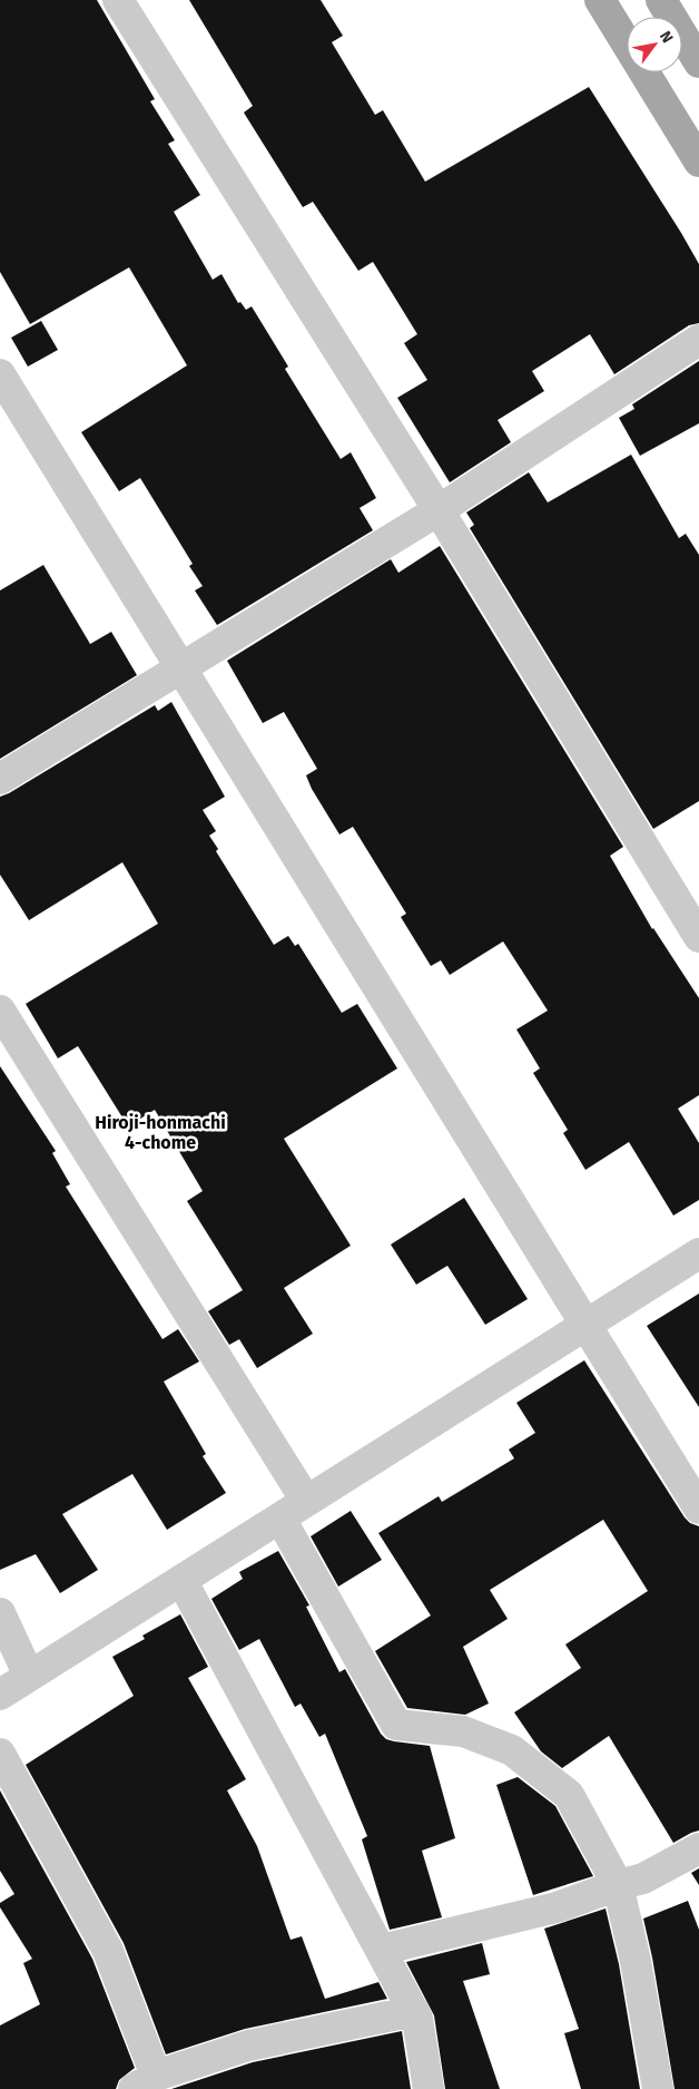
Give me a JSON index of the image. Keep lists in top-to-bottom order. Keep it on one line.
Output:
{"districts":["Hiroji-honmachi 4-chome"],"north":"top right"}
